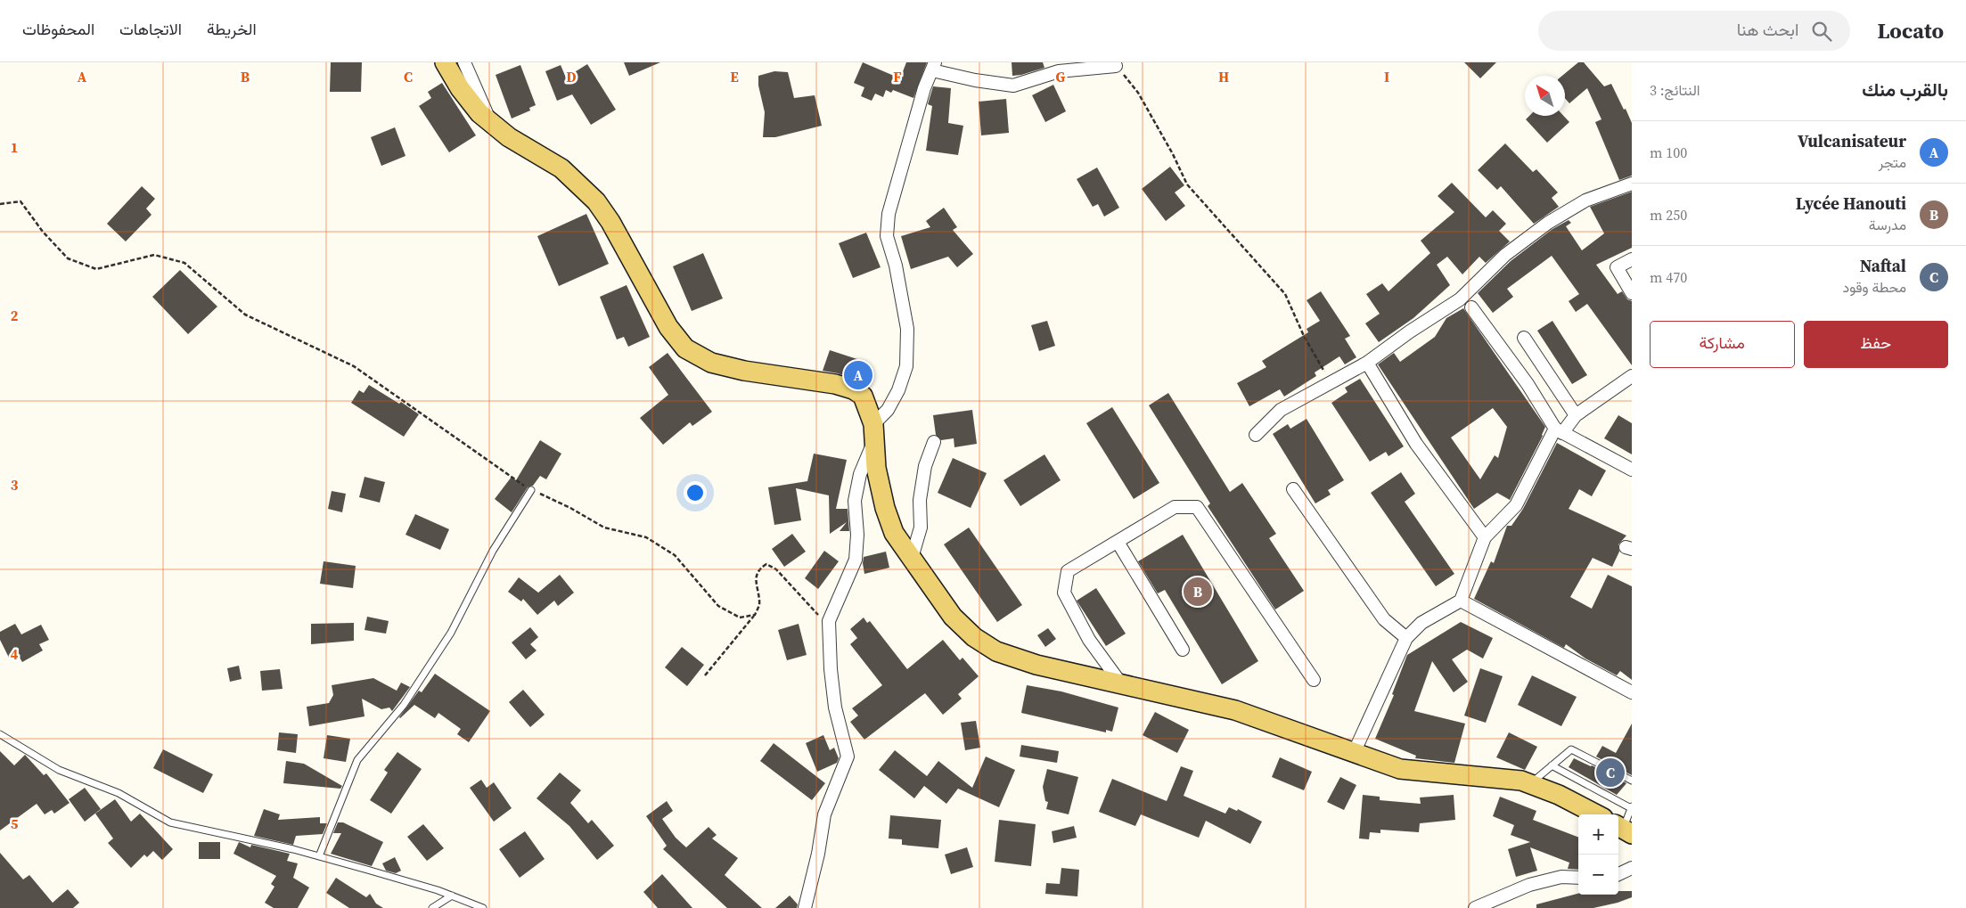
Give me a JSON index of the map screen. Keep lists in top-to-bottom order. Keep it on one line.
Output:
{"north":"top left","page":{"header":"Locato","search":"ابحث هنا","nav":["الخريطة","الاتجاهات","المحفوظات"],"heading":["بالقرب منك","النتائج: 3"],"list":[{"mark":"A","name":"Vulcanisateur","note":"متجر","value":"100 m"},{"mark":"B","name":"Lycée Hanouti","note":"مدرسة","value":"250 m"},{"mark":"C","name":"Naftal","note":"محطة وقود","value":"470 m"}],"buttons":["حفظ","مشاركة"],"pins":["A","B","C"],"map_buttons":["+","−"]},"grid":{"columns":["A","B","C","D","E","F","G","H","I"],"rows":["1","2","3","4","5"]}}
